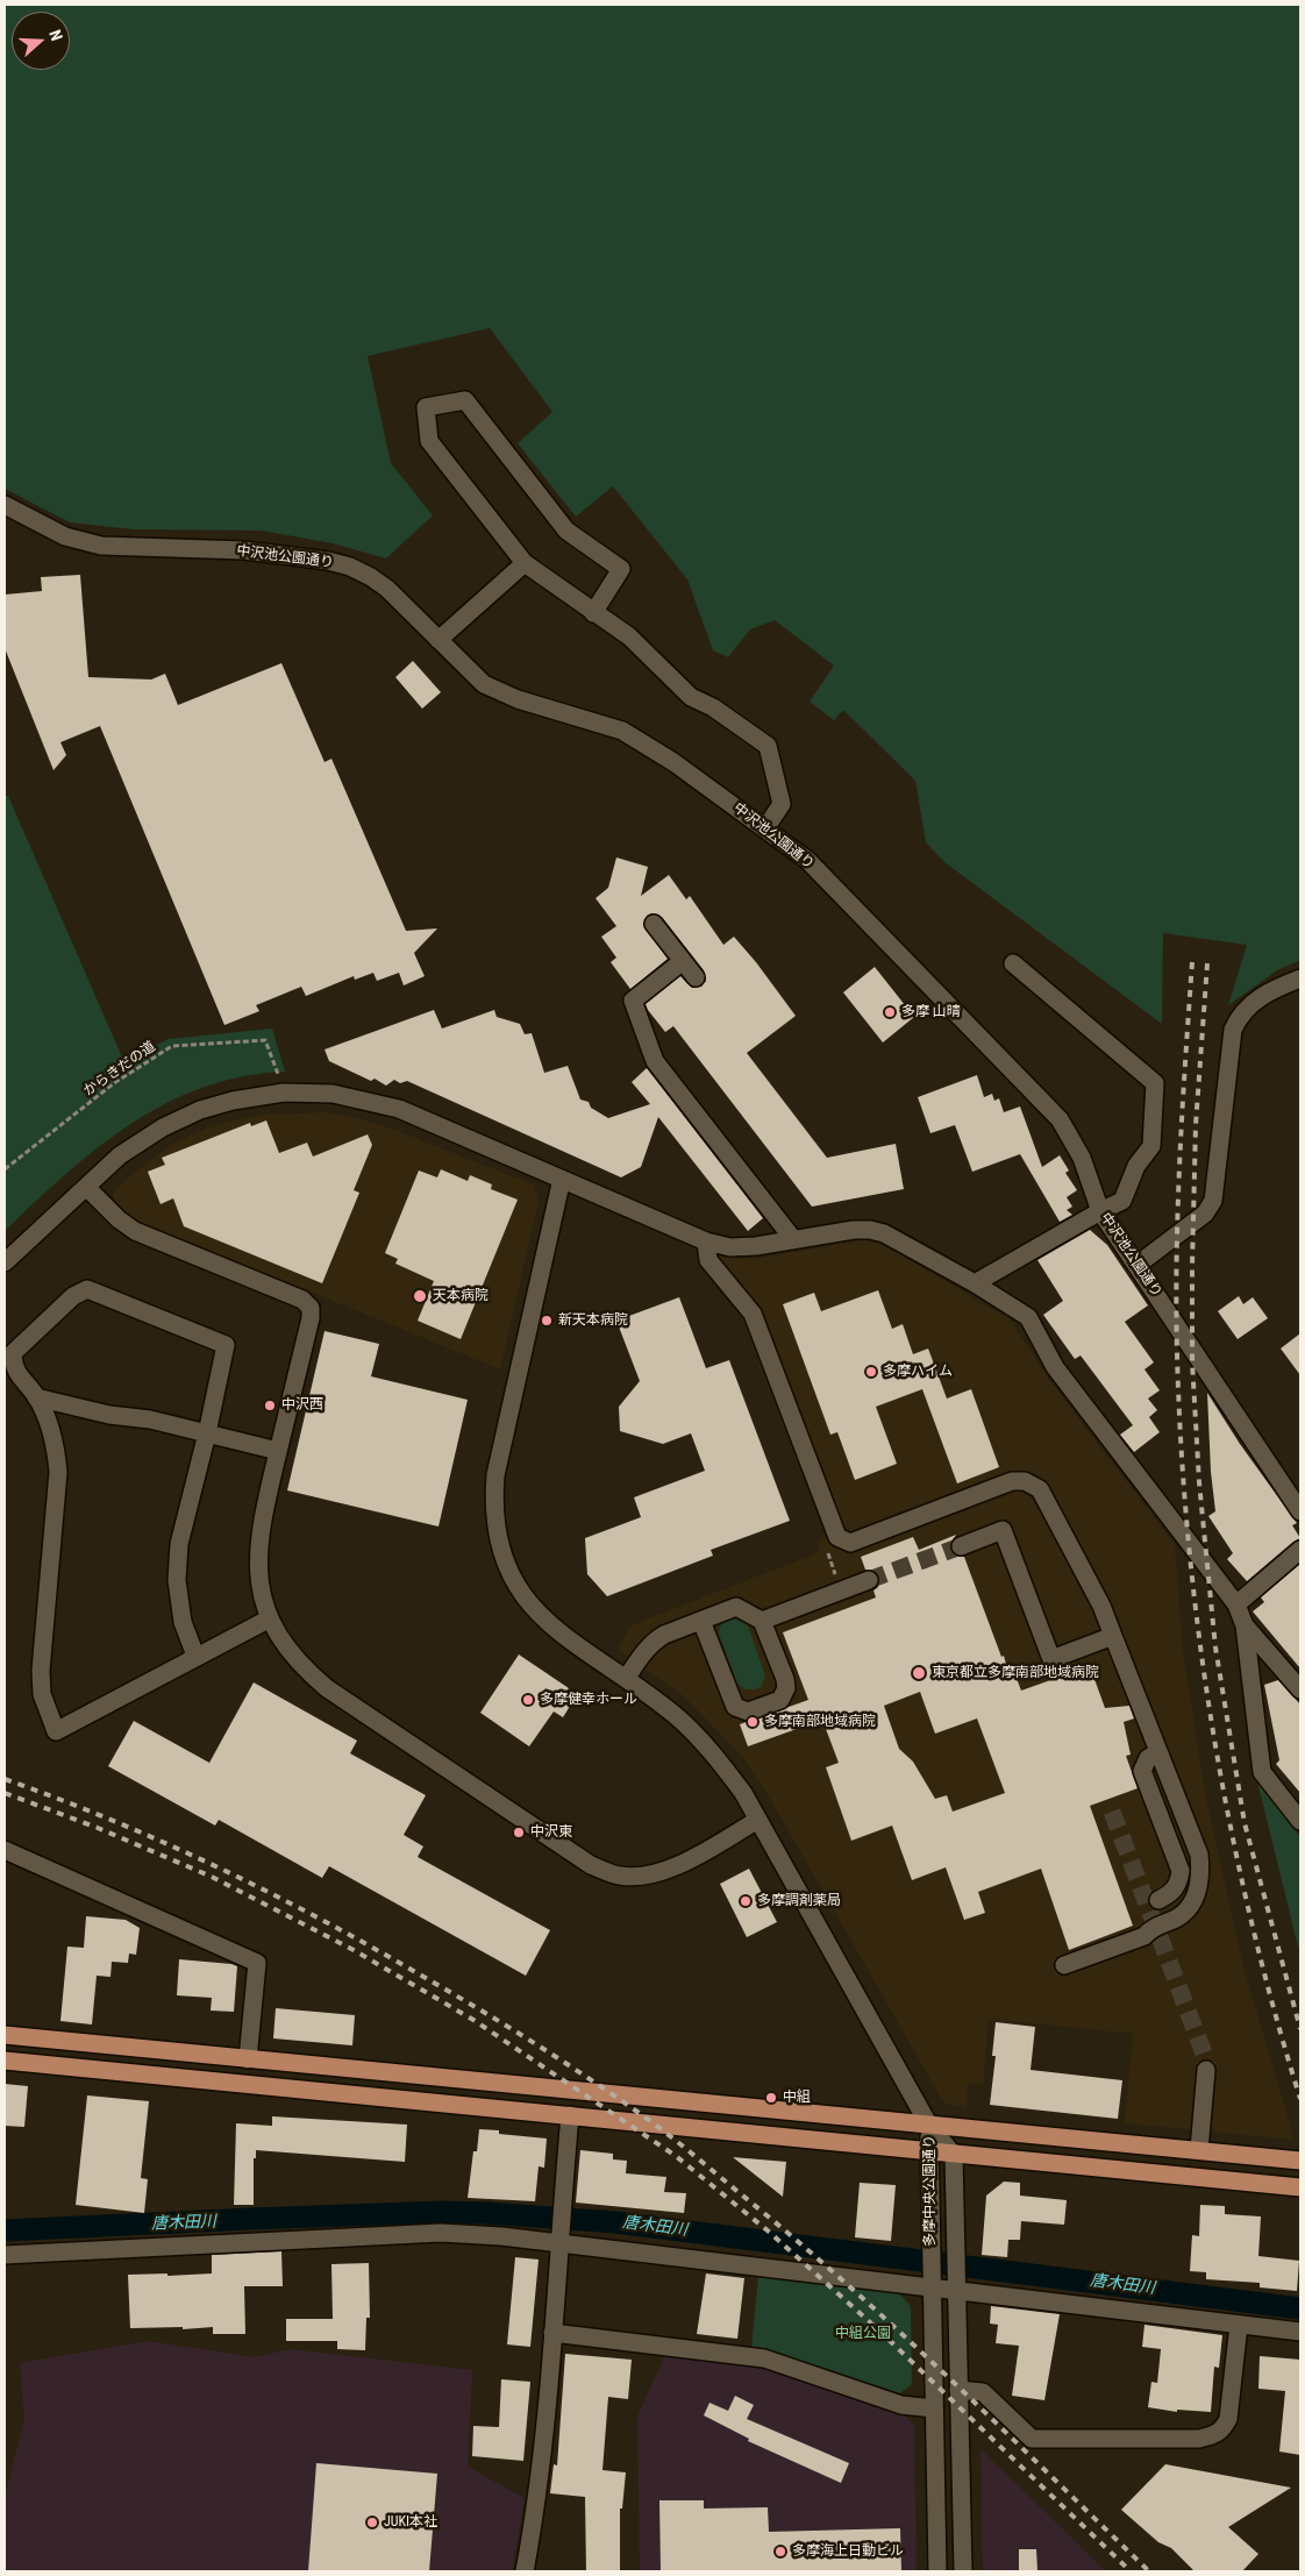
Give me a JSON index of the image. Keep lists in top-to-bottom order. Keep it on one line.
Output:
{"streets":{"street":["中沢池公園通り","多摩中央公園通り"],"path":["からきだの道"]},"water":["唐木田川"],"parks":["中組公園"],"places":["多摩 山晴","天本病院","新天本病院","多摩ハイム","中沢西","東京都立多摩南部地域病院","多摩健幸ホール","多摩南部地域病院","中沢東","多摩調剤薬局","中組","JUKI本社","多摩海上日動ビル"],"north":"right"}
